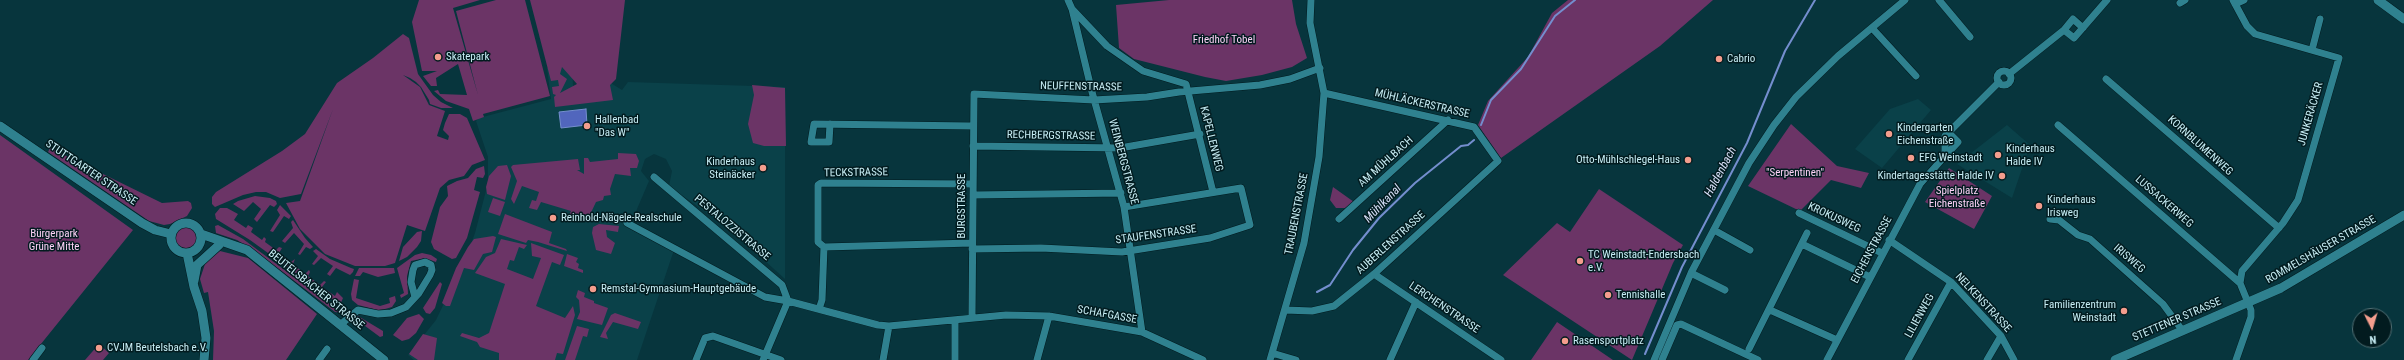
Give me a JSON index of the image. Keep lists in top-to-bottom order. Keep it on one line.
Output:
{"streets":{"street":["NEUFFENSTRASSE","MÜHLÄCKERSTRASSE","JUNKERÄCKER","RECHBERGSTRASSE","KAPELLENWEG","KORNBLUMENWEG","WEINBERGSTRASSE","AM MÜHLBACH","STUTTGARTER STRASSE","TECKSTRASSE","LUSSACKERWEG","BURGSTRASSE","TRAUBENSTRASSE","KROKUSWEG","PESTALOZZISTRASSE","STAUFENSTRASSE","AUBERLENSTRASSE","EICHENSTRASSE","ROMMELSHÄUSER STRASSE","IRISWEG","BEUTELSBACHER STRASSE","NELKENSTRASSE","LERCHENSTRASSE","SCHAFGASSE","LILIENWEG","STETTENER STRASSE"]},"crossings":[["NEUFFENSTRASSE","KAPELLENWEG"],["NEUFFENSTRASSE","WEINBERGSTRASSE"],["NEUFFENSTRASSE","BURGSTRASSE"],["NEUFFENSTRASSE","TRAUBENSTRASSE"],["MÜHLÄCKERSTRASSE","AM MÜHLBACH"],["MÜHLÄCKERSTRASSE","TRAUBENSTRASSE"],["MÜHLÄCKERSTRASSE","AUBERLENSTRASSE"],["JUNKERÄCKER","KORNBLUMENWEG"],["JUNKERÄCKER","LUSSACKERWEG"],["RECHBERGSTRASSE","KAPELLENWEG"],["RECHBERGSTRASSE","WEINBERGSTRASSE"],["RECHBERGSTRASSE","BURGSTRASSE"],["KAPELLENWEG","STAUFENSTRASSE"],["WEINBERGSTRASSE","STAUFENSTRASSE"],["WEINBERGSTRASSE","SCHAFGASSE"],["STUTTGARTER STRASSE","BEUTELSBACHER STRASSE"],["TECKSTRASSE","BURGSTRASSE"],["TECKSTRASSE","STAUFENSTRASSE"],["LUSSACKERWEG","ROMMELSHÄUSER STRASSE"],["LUSSACKERWEG","STETTENER STRASSE"],["BURGSTRASSE","STAUFENSTRASSE"],["TRAUBENSTRASSE","AUBERLENSTRASSE"],["KROKUSWEG","EICHENSTRASSE"],["AUBERLENSTRASSE","LERCHENSTRASSE"],["EICHENSTRASSE","NELKENSTRASSE"],["ROMMELSHÄUSER STRASSE","STETTENER STRASSE"],["IRISWEG","STETTENER STRASSE"],["NELKENSTRASSE","LILIENWEG"]],"water":["Haldenbach","Mühlkanal"],"parks":["Friedhof Tobel","\"Serpentinen\"","Spielplatz Eichenstraße","Bürgerpark Grüne Mitte"],"places":["Skatepark","Cabrio","Hallenbad \"Das W\"","Kindergarten Eichenstraße","Kinderhaus Halde IV","EFG Weinstadt","Otto-Mühlschlegel-Haus","Kinderhaus Steinäcker","Kindertagesstätte Halde IV","Kinderhaus Irisweg","Reinhold-Nägele-Realschule","TC Weinstadt-Endersbach e.V.","Remstal-Gymnasium-Hauptgebäude","Tennishalle","Familienzentrum Weinstadt","Rasensportplatz","CVJM Beutelsbach e.V."],"north":"bottom"}
